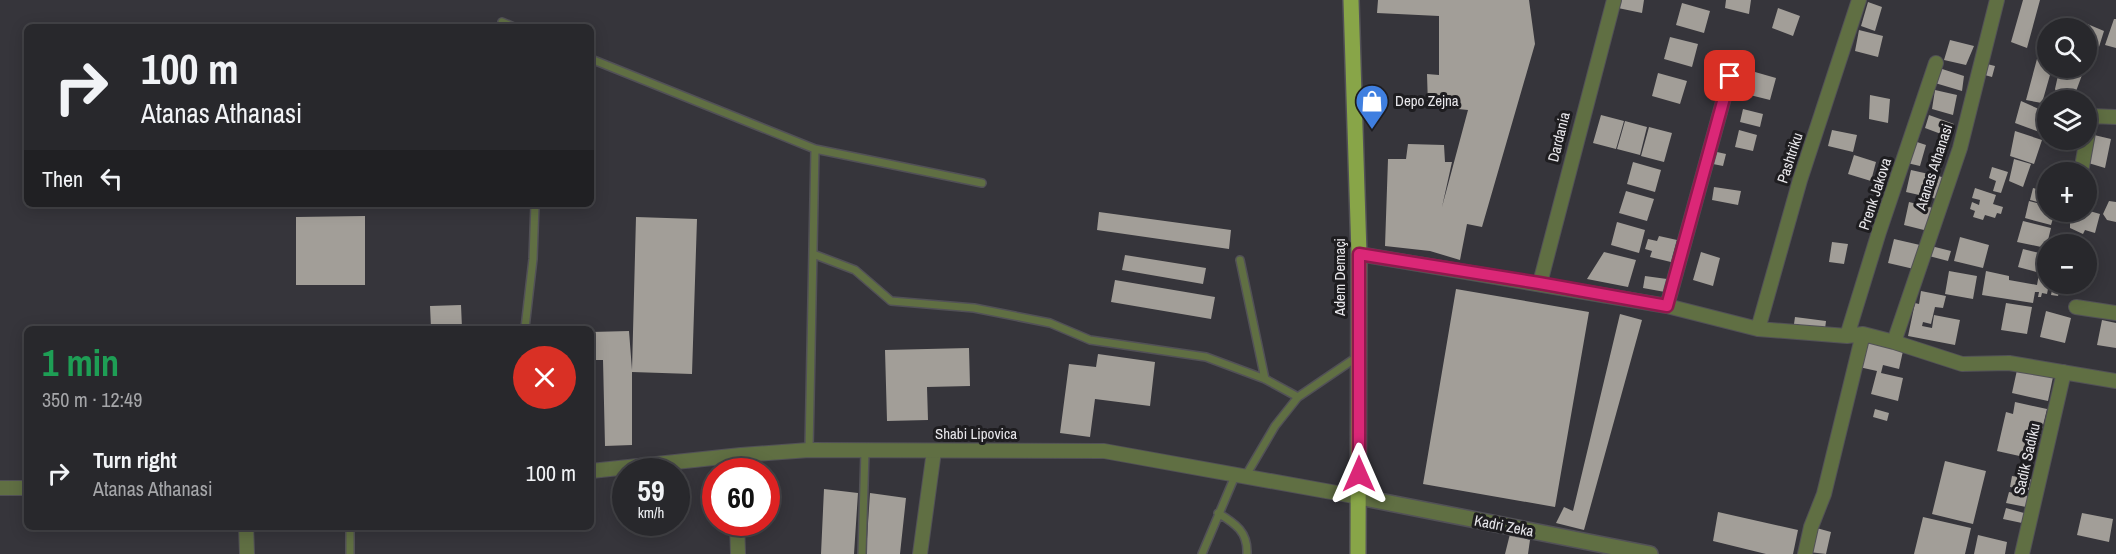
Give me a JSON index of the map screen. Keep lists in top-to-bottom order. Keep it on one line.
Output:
{"streets":{"main road":["Adem Demaçi"],"street":["Dardania","Pashtriku","Atanas Athanasi","Prenk Jakova","Shabi Lipovica","Sadik Sadiku","Kadri Zeka"]},"crossings":[["Adem Demaçi","Shabi Lipovica"],["Adem Demaçi","Kadri Zeka"],["Shabi Lipovica","Kadri Zeka"]],"places":{"shop":["Depo Zejna"]},"page":{"map_buttons":["+","−"],"turn":["100 m","Atanas Athanasi"],"then":"Then","heading":["1 min","350 m · 12:49"],"list":[{"name":"Turn right","note":"Atanas Athanasi","value":"100 m"}],"speed":"59 km/h","limit":"60"}}
